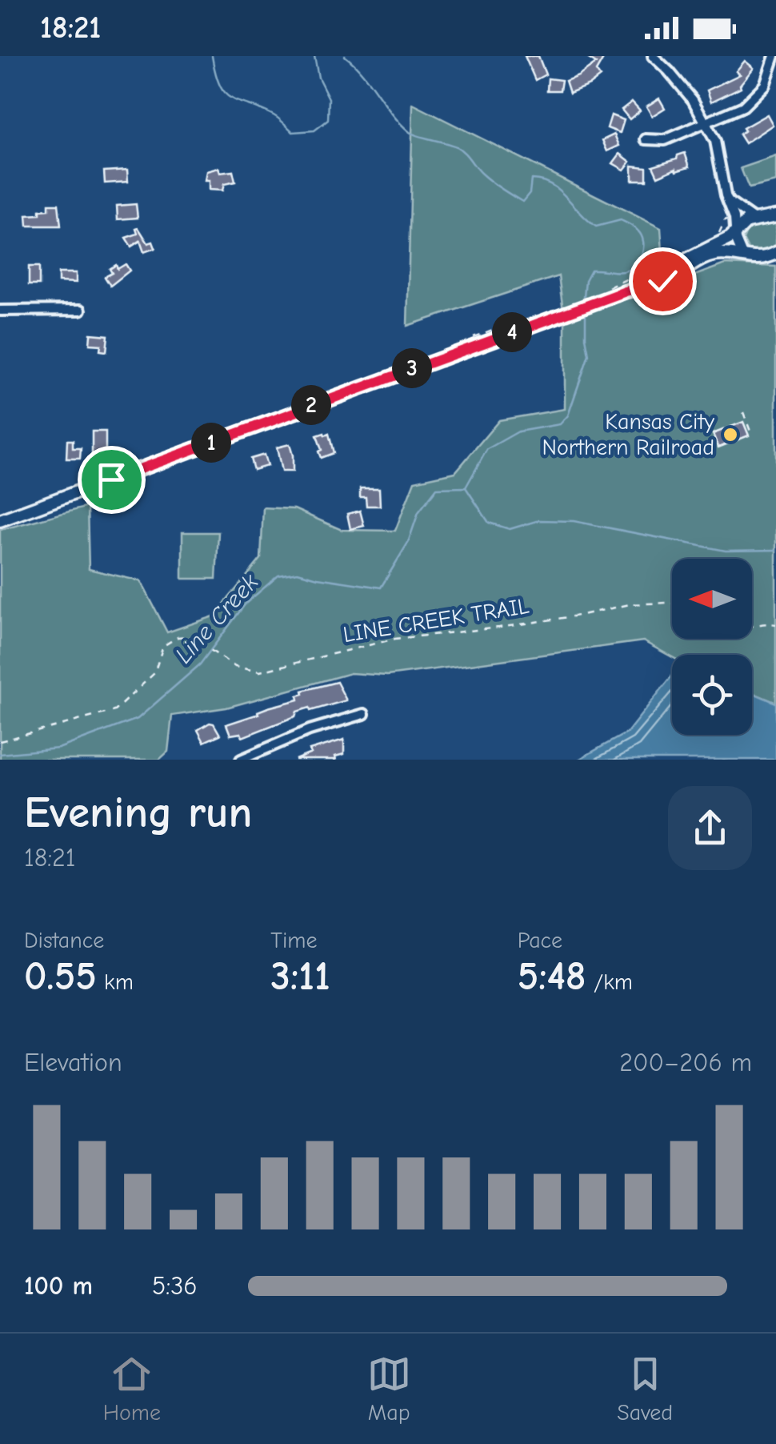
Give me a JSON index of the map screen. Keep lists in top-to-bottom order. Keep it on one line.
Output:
{"streets":{"path":["LINE CREEK TRAIL"]},"water":["Line Creek"],"places":["Kansas City Northern Railroad"],"north":"left","page":{"status":"18:21","pins":["4","3","2","1"],"heading":["Evening run","18:21"],"stats":[["Distance","0.55 km"],["Time","3:11"],["Pace","5:48 /km"]],"chart":["Elevation","200–206 m"],"list":[{"name":"100 m","note":"5:36"}],"tabs":["Home","Map","Saved"]}}
